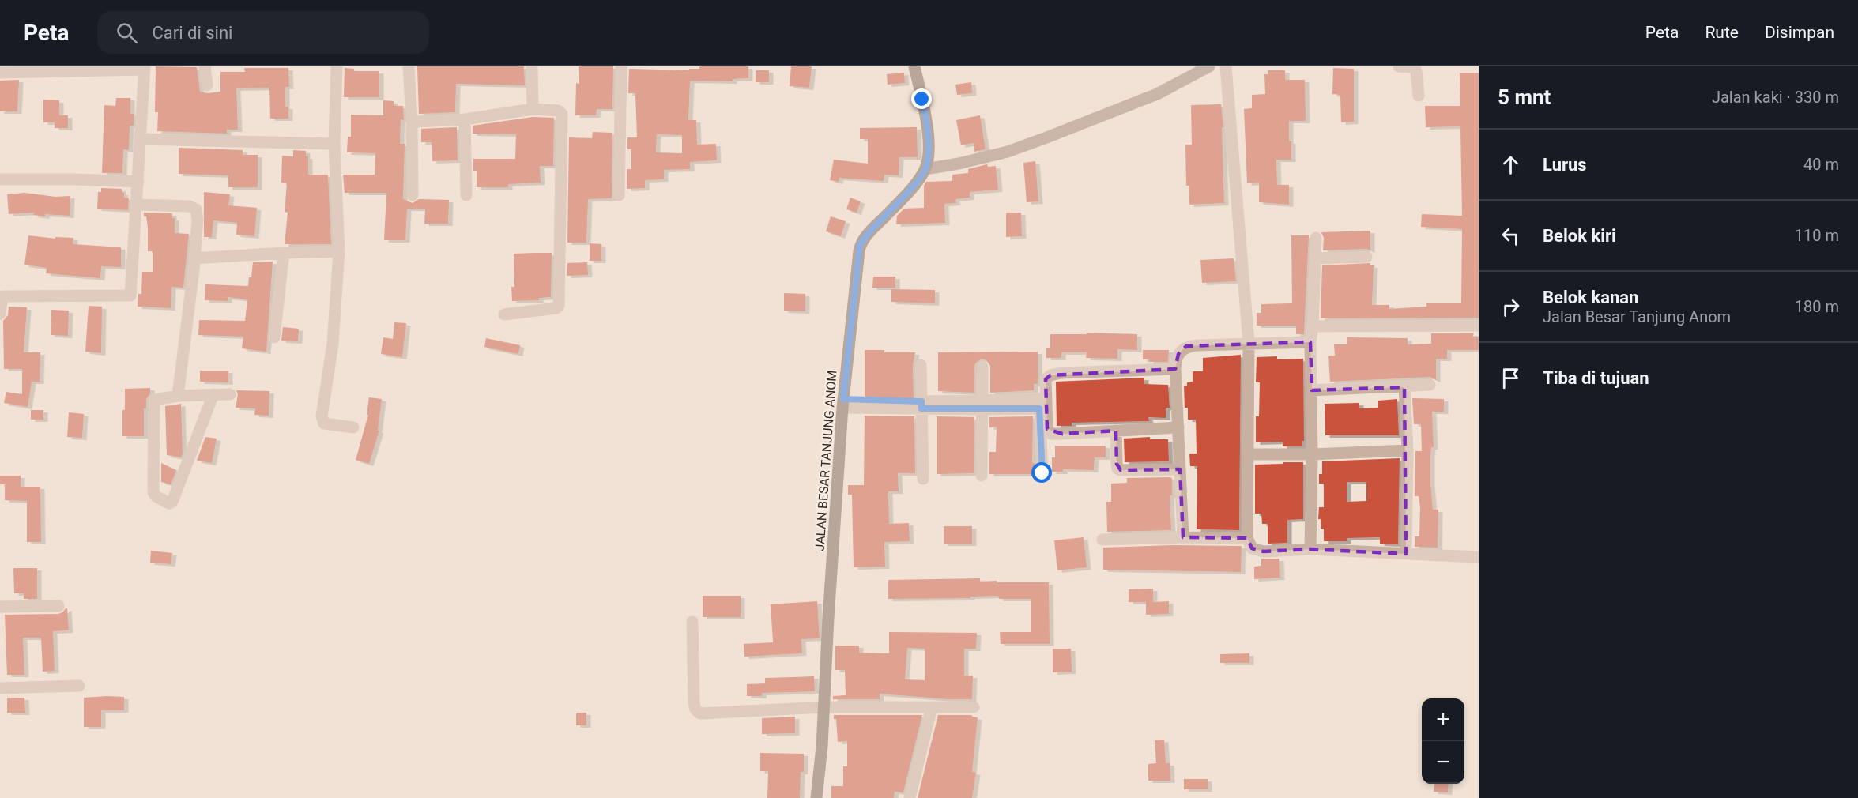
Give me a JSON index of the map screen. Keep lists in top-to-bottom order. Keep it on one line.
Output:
{"streets":{"main road":["JALAN BESAR TANJUNG ANOM"]},"page":{"header":"Peta","search":"Cari di sini","nav":["Peta","Rute","Disimpan"],"heading":["5 mnt","Jalan kaki · 330 m"],"list":[["Lurus","40 m"],["Belok kiri","110 m"],["Belok kanan","Jalan Besar Tanjung Anom","180 m"],"Tiba di tujuan"],"map_buttons":["+","−"]}}
